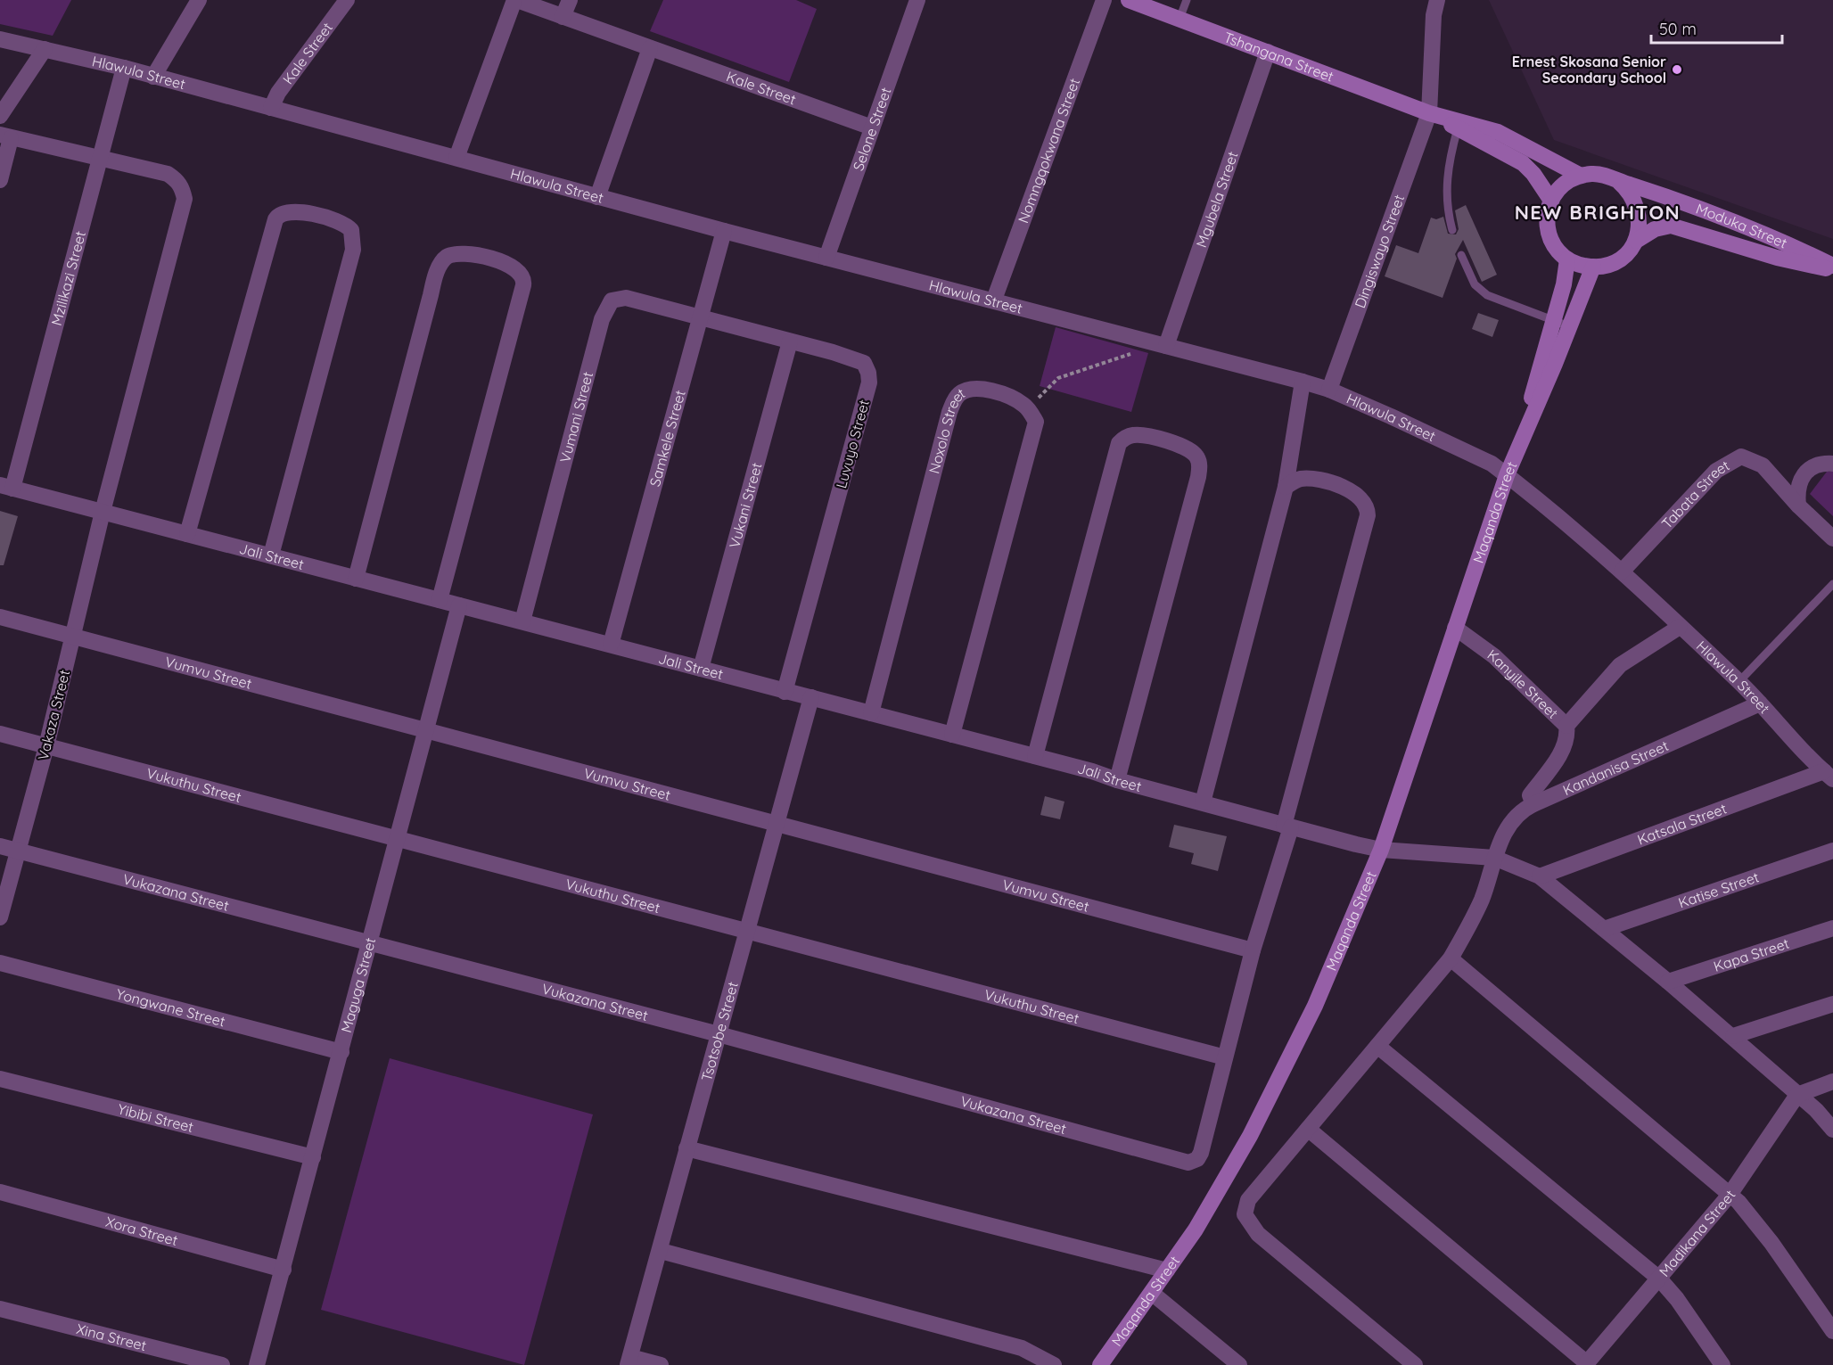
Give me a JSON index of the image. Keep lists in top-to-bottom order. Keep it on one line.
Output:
{"streets":{"street":["Kale Street","Tshangana Street","Hlawula Street","Selone Street","Nomngqokwana Street","Mgubela Street","Moduka Street","Dingiswayo Street","Mzilikazi Street","Vumani Street","Noxolo Street","Samkele Street","Luvuyo Street","Tabata Street","Vukani Street","Maqanda Street","Jali Street","Vumvu Street","Kanyile Street","Vakaza Street","Kandanisa Street","Vukuthu Street","Katsala Street","Katise Street","Vukazana Street","Kapa Street","Maguga Street","Yongwane Street","Tsotsobe Street","Yibibi Street","Xora Street","Madikana Street","Xina Street"]},"crossings":[["Kale Street","Hlawula Street"],["Kale Street","Selone Street"],["Tshangana Street","Mgubela Street"],["Tshangana Street","Moduka Street"],["Tshangana Street","Dingiswayo Street"],["Tshangana Street","Maqanda Street"],["Hlawula Street","Selone Street"],["Hlawula Street","Nomngqokwana Street"],["Hlawula Street","Mgubela Street"],["Hlawula Street","Dingiswayo Street"],["Hlawula Street","Mzilikazi Street"],["Hlawula Street","Samkele Street"],["Hlawula Street","Tabata Street"],["Hlawula Street","Maqanda Street"],["Hlawula Street","Kandanisa Street"],["Hlawula Street","Katsala Street"],["Moduka Street","Maqanda Street"],["Mzilikazi Street","Jali Street"],["Mzilikazi Street","Vakaza Street"],["Vumani Street","Samkele Street"],["Vumani Street","Luvuyo Street"],["Vumani Street","Jali Street"],["Noxolo Street","Jali Street"],["Samkele Street","Luvuyo Street"],["Samkele Street","Jali Street"],["Luvuyo Street","Vukani Street"],["Luvuyo Street","Jali Street"],["Vukani Street","Jali Street"],["Maqanda Street","Jali Street"],["Maqanda Street","Kanyile Street"],["Jali Street","Vakaza Street"],["Jali Street","Kandanisa Street"],["Jali Street","Katsala Street"],["Jali Street","Katise Street"],["Jali Street","Kapa Street"],["Jali Street","Maguga Street"],["Jali Street","Tsotsobe Street"],["Jali Street","Madikana Street"],["Vumvu Street","Vakaza Street"],["Vumvu Street","Maguga Street"],["Vumvu Street","Tsotsobe Street"],["Kanyile Street","Kandanisa Street"],["Vakaza Street","Vukuthu Street"],["Vakaza Street","Vukazana Street"],["Vukuthu Street","Vukazana Street"],["Vukuthu Street","Maguga Street"],["Vukuthu Street","Tsotsobe Street"],["Vukazana Street","Maguga Street"],["Vukazana Street","Tsotsobe Street"],["Maguga Street","Yongwane Street"],["Maguga Street","Yibibi Street"],["Maguga Street","Xora Street"]],"districts":["NEW BRIGHTON"],"places":["Ernest Skosana Senior Secondary School"],"scale_bar":"50 m"}
